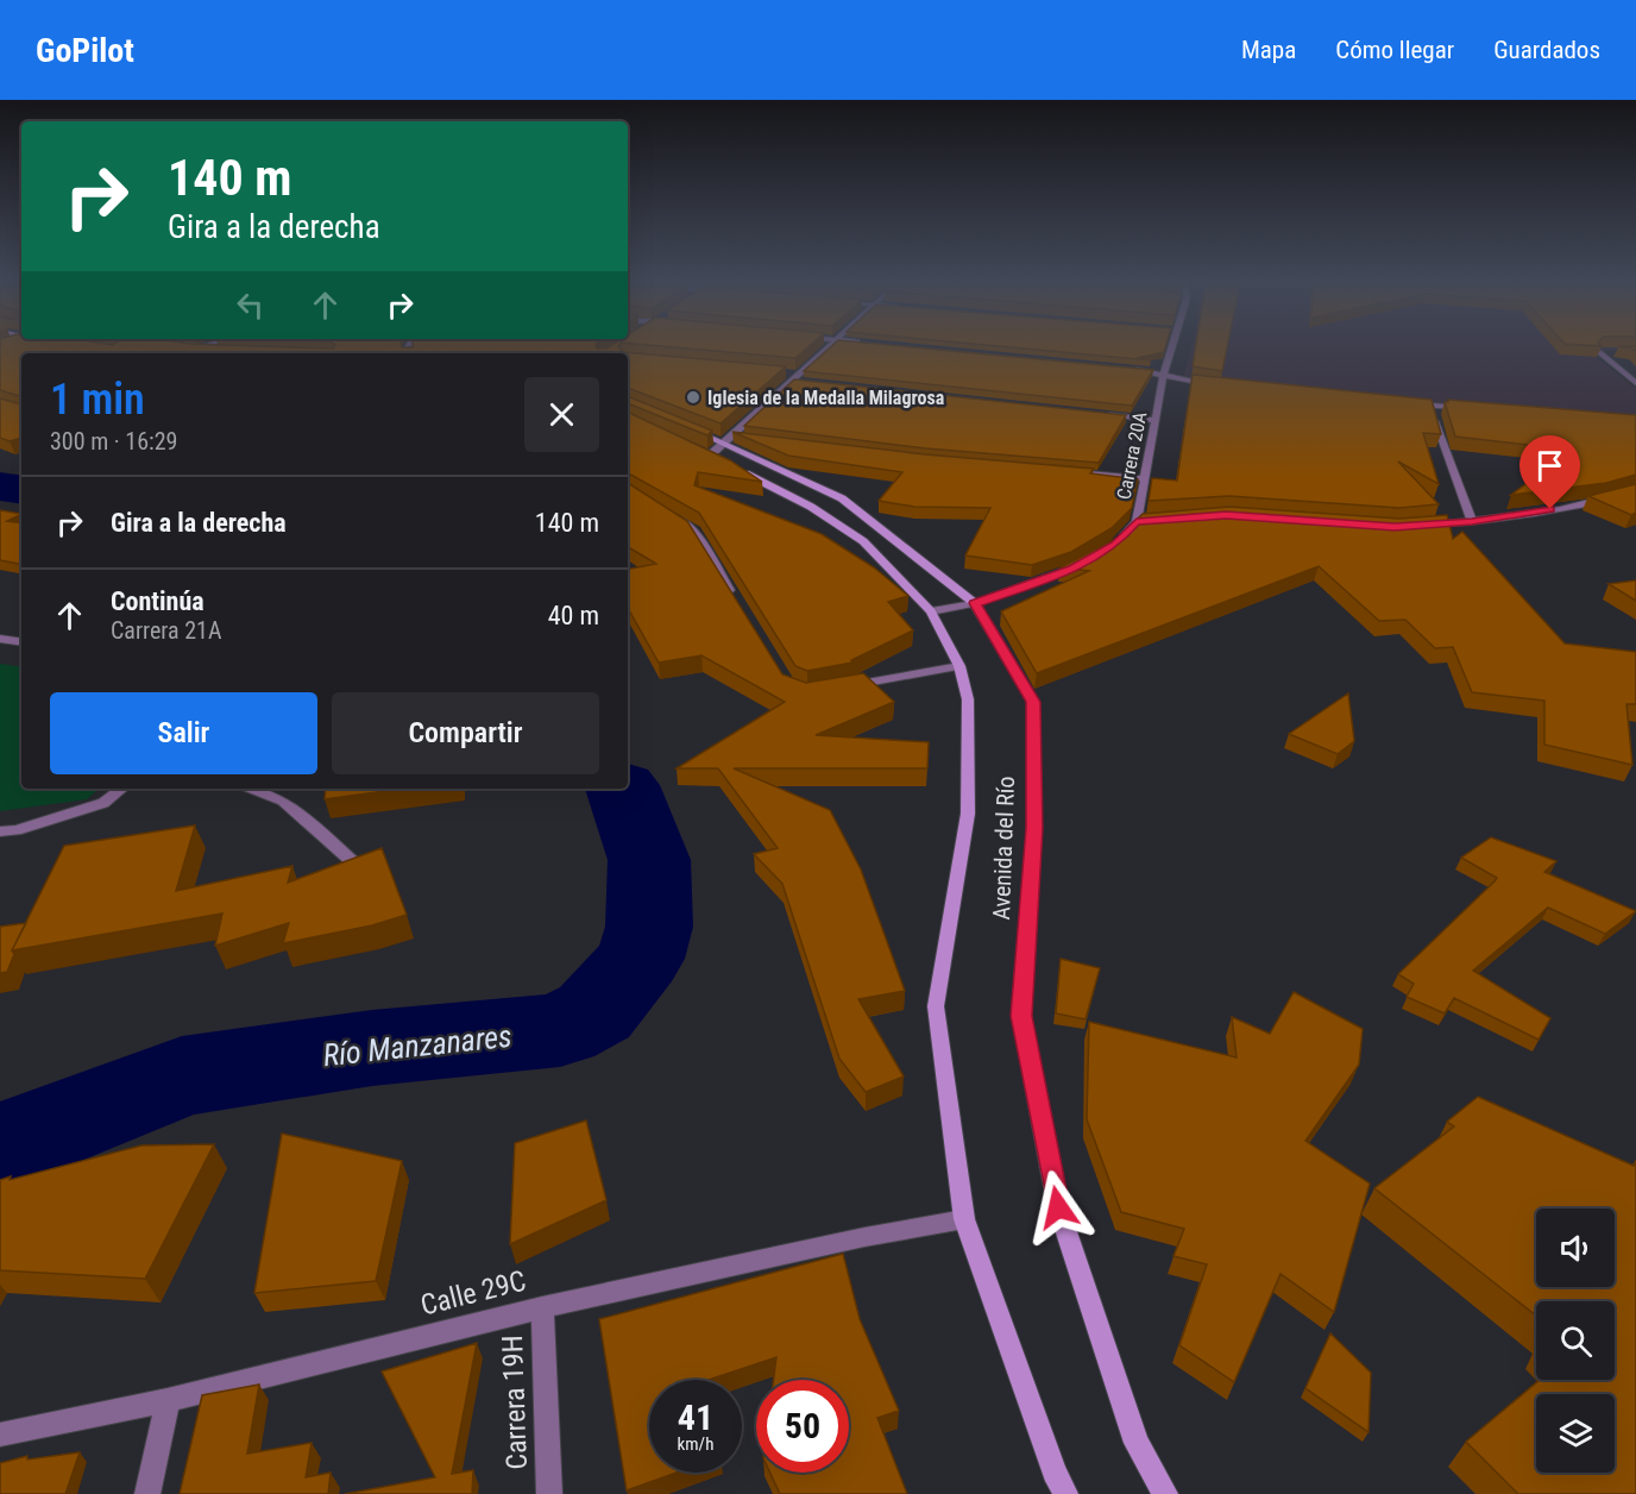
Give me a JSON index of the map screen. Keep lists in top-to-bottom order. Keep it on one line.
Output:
{"streets":{"main road":["Avenida del Río"],"street":["Carrera 20A","Calle 29C","Carrera 19H"]},"crossings":[["Avenida del Río","Calle 29C"],["Calle 29C","Carrera 19H"]],"water":["Río Manzanares"],"places":["Iglesia de la Medalla Milagrosa"],"page":{"header":"GoPilot","nav":["Mapa","Cómo llegar","Guardados"],"turn":["140 m","Gira a la derecha"],"heading":["1 min","300 m · 16:29"],"list":[{"name":"Gira a la derecha","value":"140 m"},{"name":"Continúa","note":"Carrera 21A","value":"40 m"}],"buttons":["Salir","Compartir"],"speed":"41 km/h","limit":"50"}}
